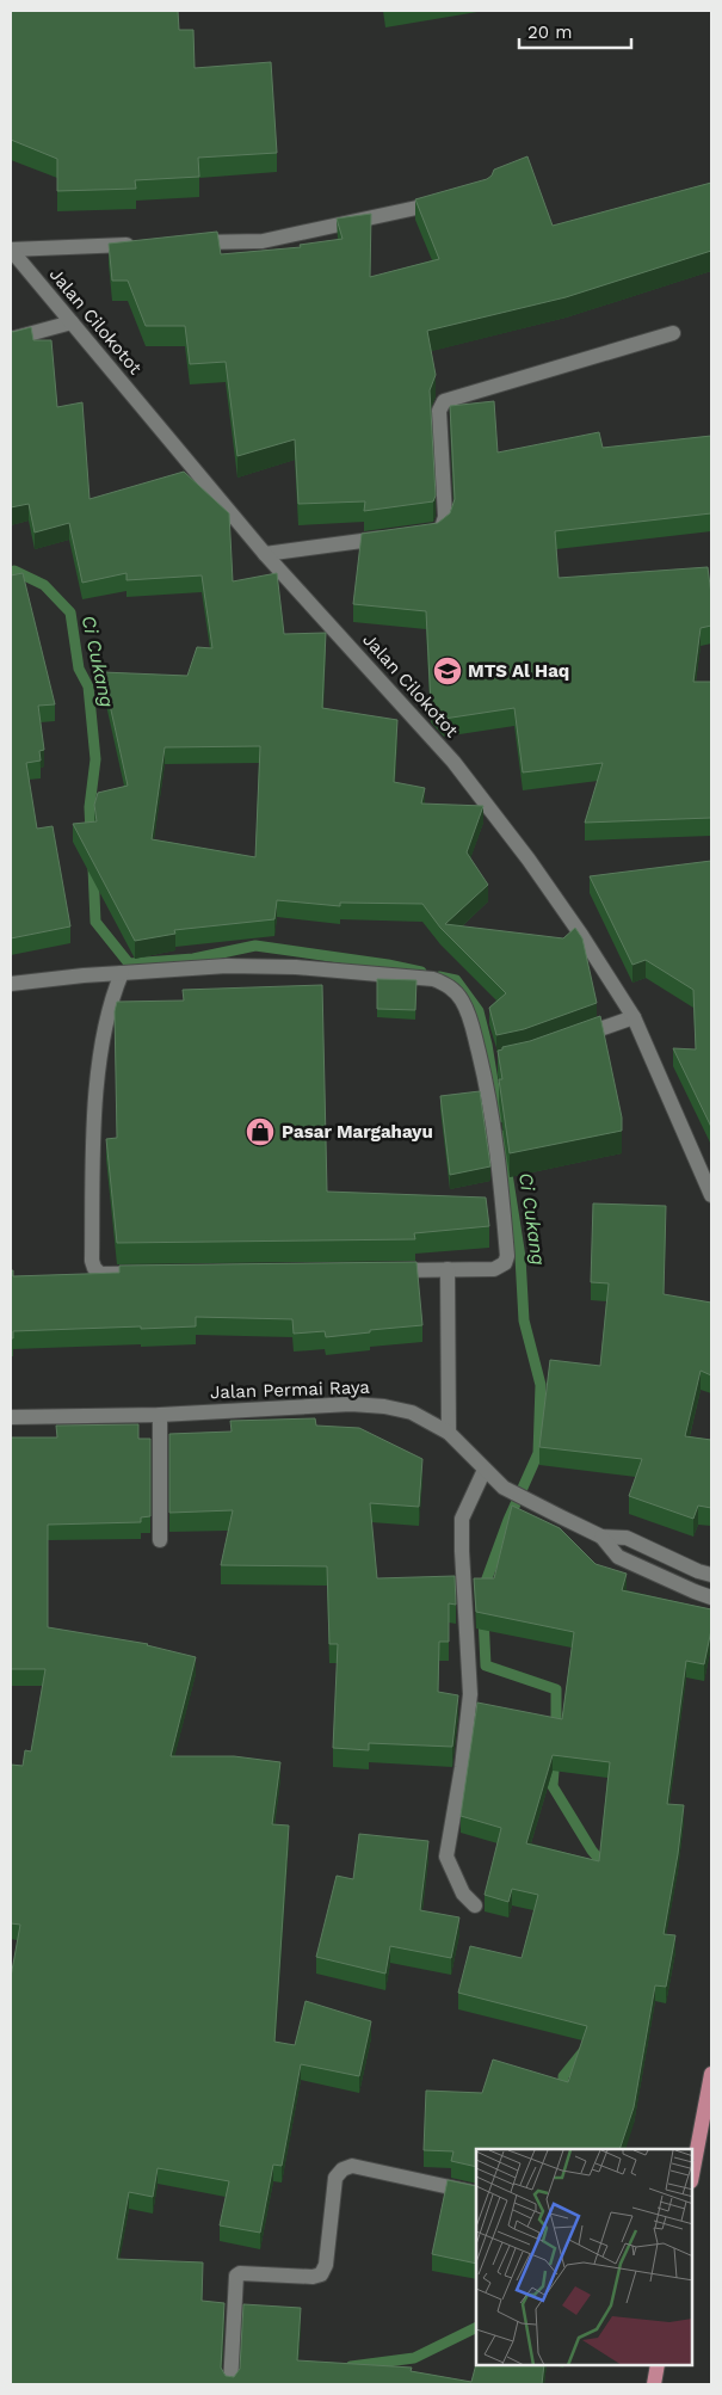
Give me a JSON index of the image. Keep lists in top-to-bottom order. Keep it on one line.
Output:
{"streets":{"street":["Jalan Cilokotot","Jalan Permai Raya"]},"water":["Ci Cukang"],"places":{"school or university":["MTS Al Haq"],"shop":["Pasar Margahayu"]},"scale_bar":"20 m"}
